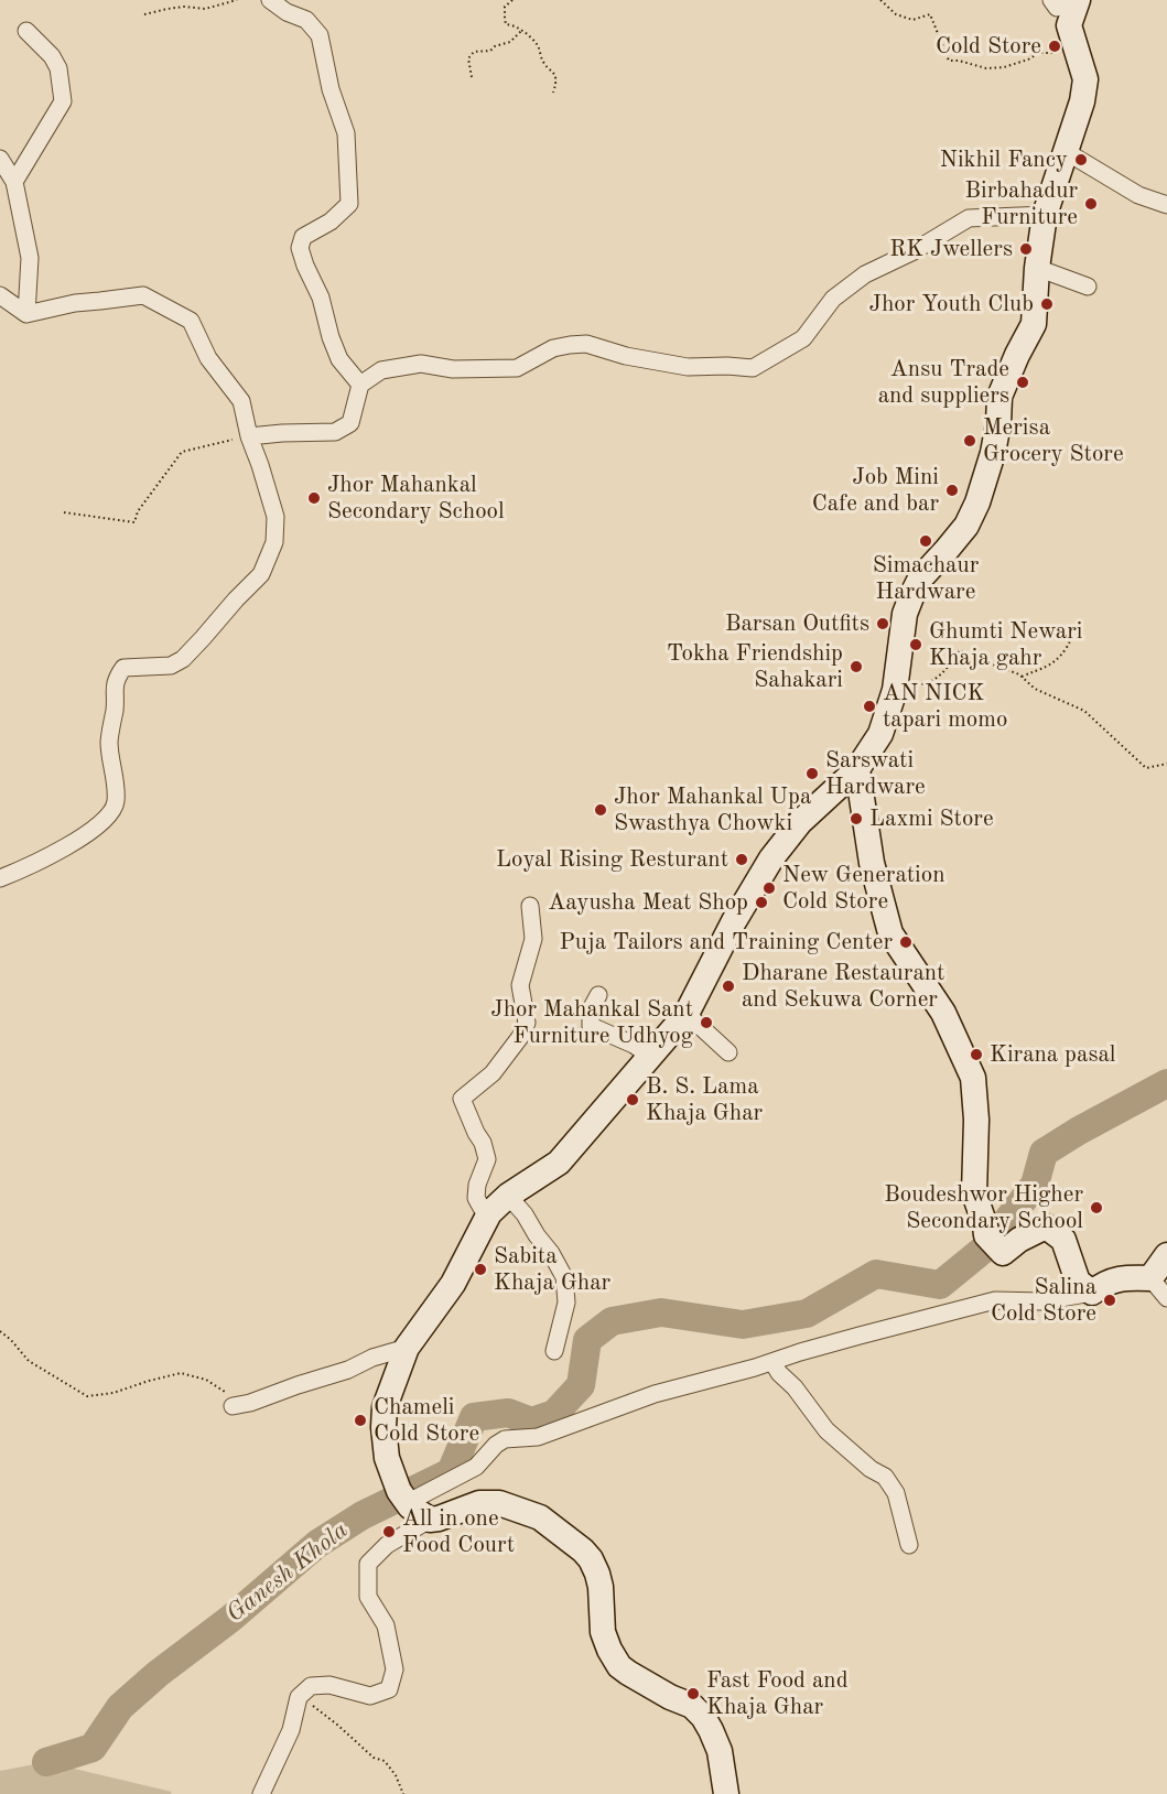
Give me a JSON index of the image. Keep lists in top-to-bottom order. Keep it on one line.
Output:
{"water":["Ganesh Khola"],"places":["Cold Store","Nikhil Fancy","Birbahadur Furniture","RK Jwellers","Jhor Youth Club","Ansu Trade and suppliers","Merisa Grocery Store","Job Mini Cafe and bar","Jhor Mahankal Secondary School","Simachaur Hardware","Barsan Outfits","Ghumti Newari Khaja gahr","Tokha Friendship Sahakari","AN NICK tapari momo","Sarswati Hardware","Jhor Mahankal Upa Swasthya Chowki","Laxmi Store","Loyal Rising Resturant","New Generation Cold Store","Aayusha Meat Shop","Puja Tailors and Training Center","Dharane Restaurant and Sekuwa Corner","Jhor Mahankal Sant Furniture Udhyog","Kirana pasal","B. S. Lama Khaja Ghar","Boudeshwor Higher Secondary School","Sabita Khaja Ghar","Salina Cold Store","Chameli Cold Store","All in one Food Court","Fast Food and Khaja Ghar"]}
